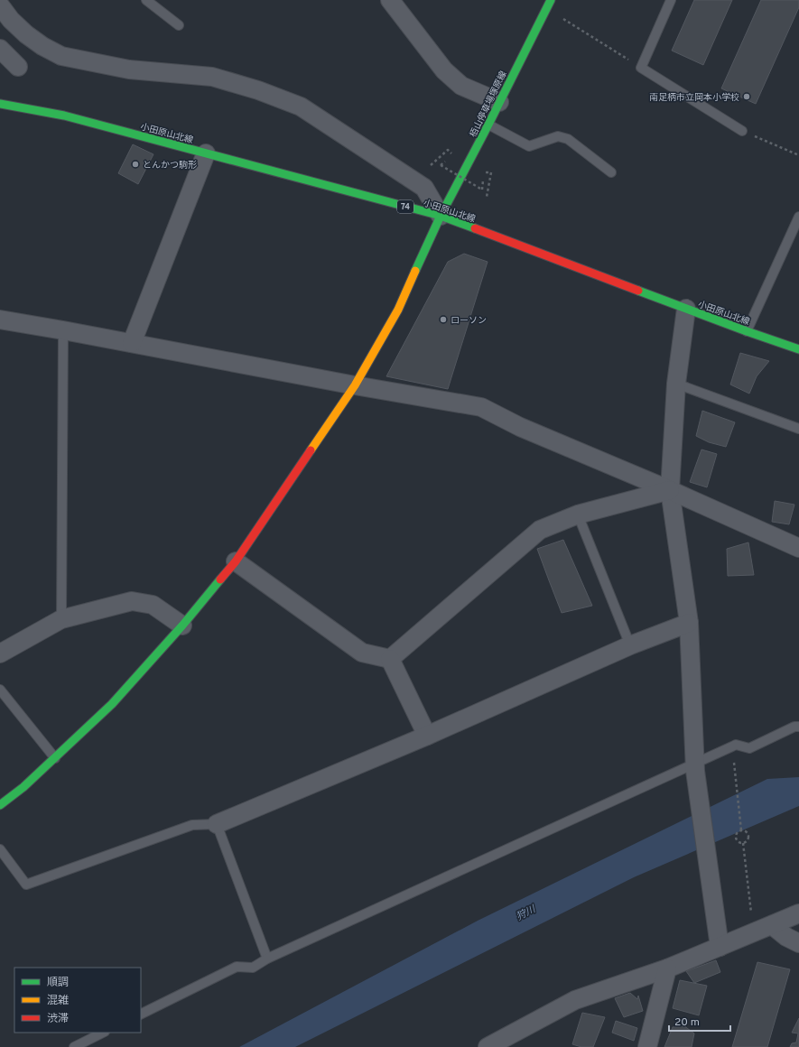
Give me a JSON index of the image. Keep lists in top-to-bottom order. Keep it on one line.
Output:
{"streets":{"main road":["栢山停車場塚原線","小田原山北線","74"]},"crossings":[["栢山停車場塚原線","小田原山北線"]],"water":["狩川"],"places":["南足柄市立岡本小学校","とんかつ駒形","ローソン"],"legend":["順調","混雑","渋滞"],"scale_bar":"20 m"}
